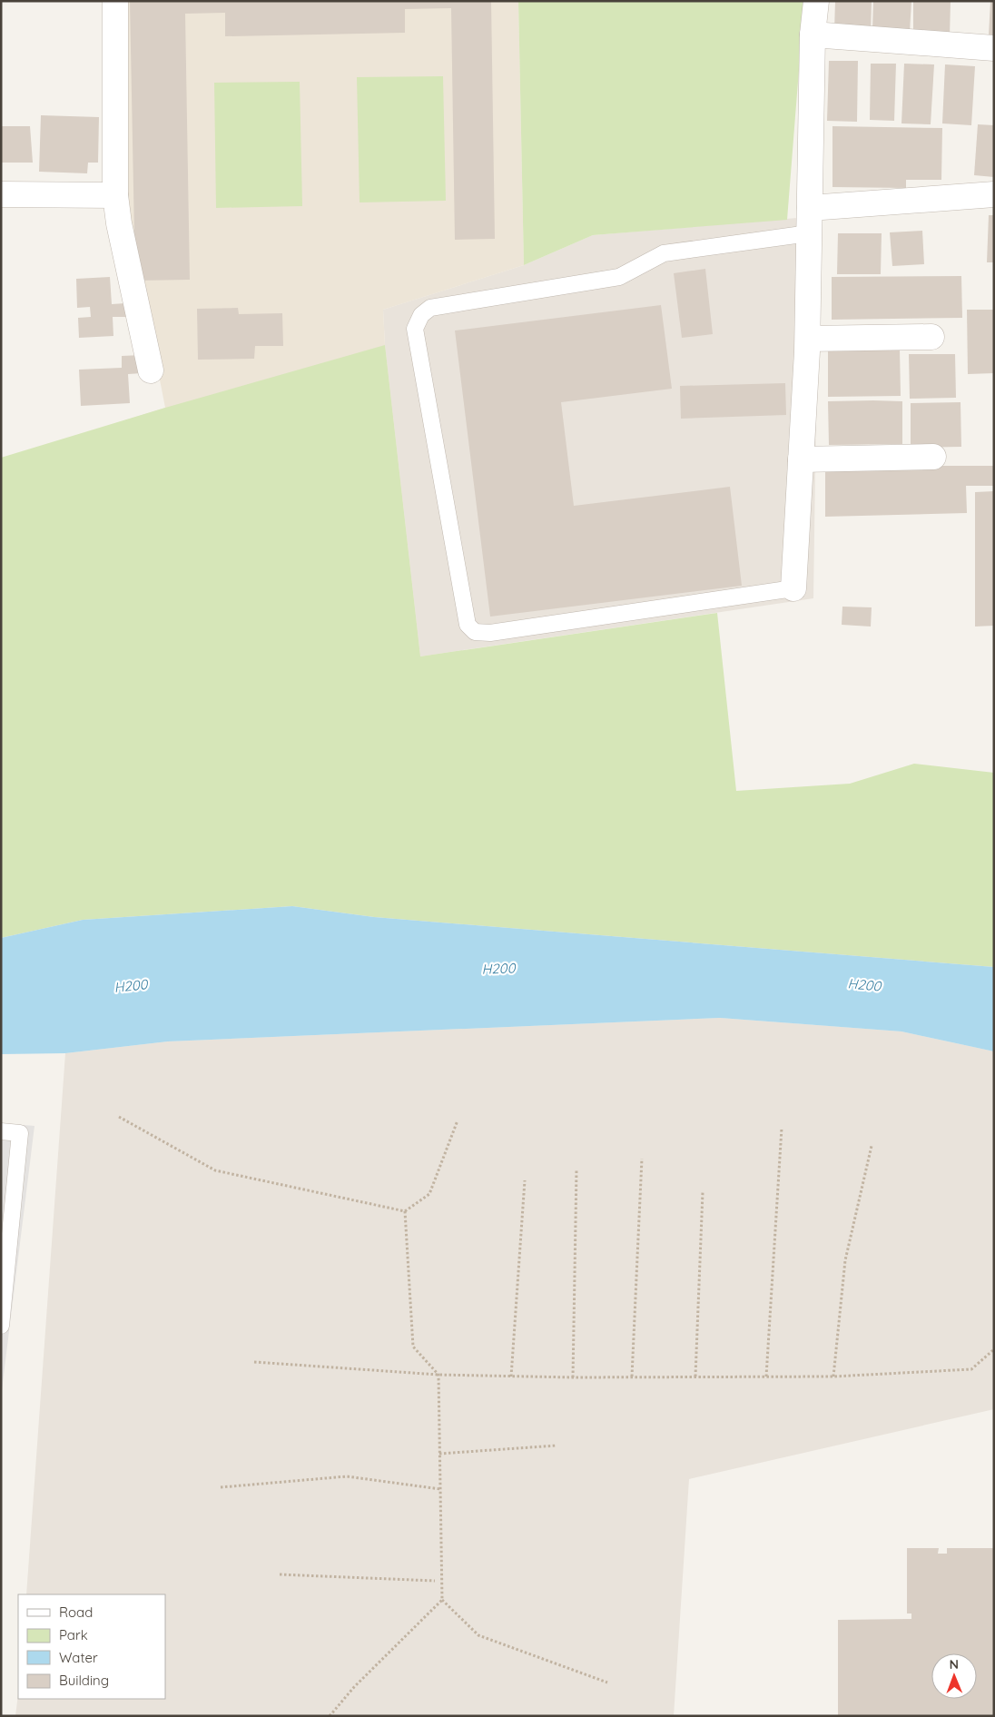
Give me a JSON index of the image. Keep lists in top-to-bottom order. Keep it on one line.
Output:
{"water":["H200"],"legend":["Road","Park","Water","Building"],"north":"top"}
